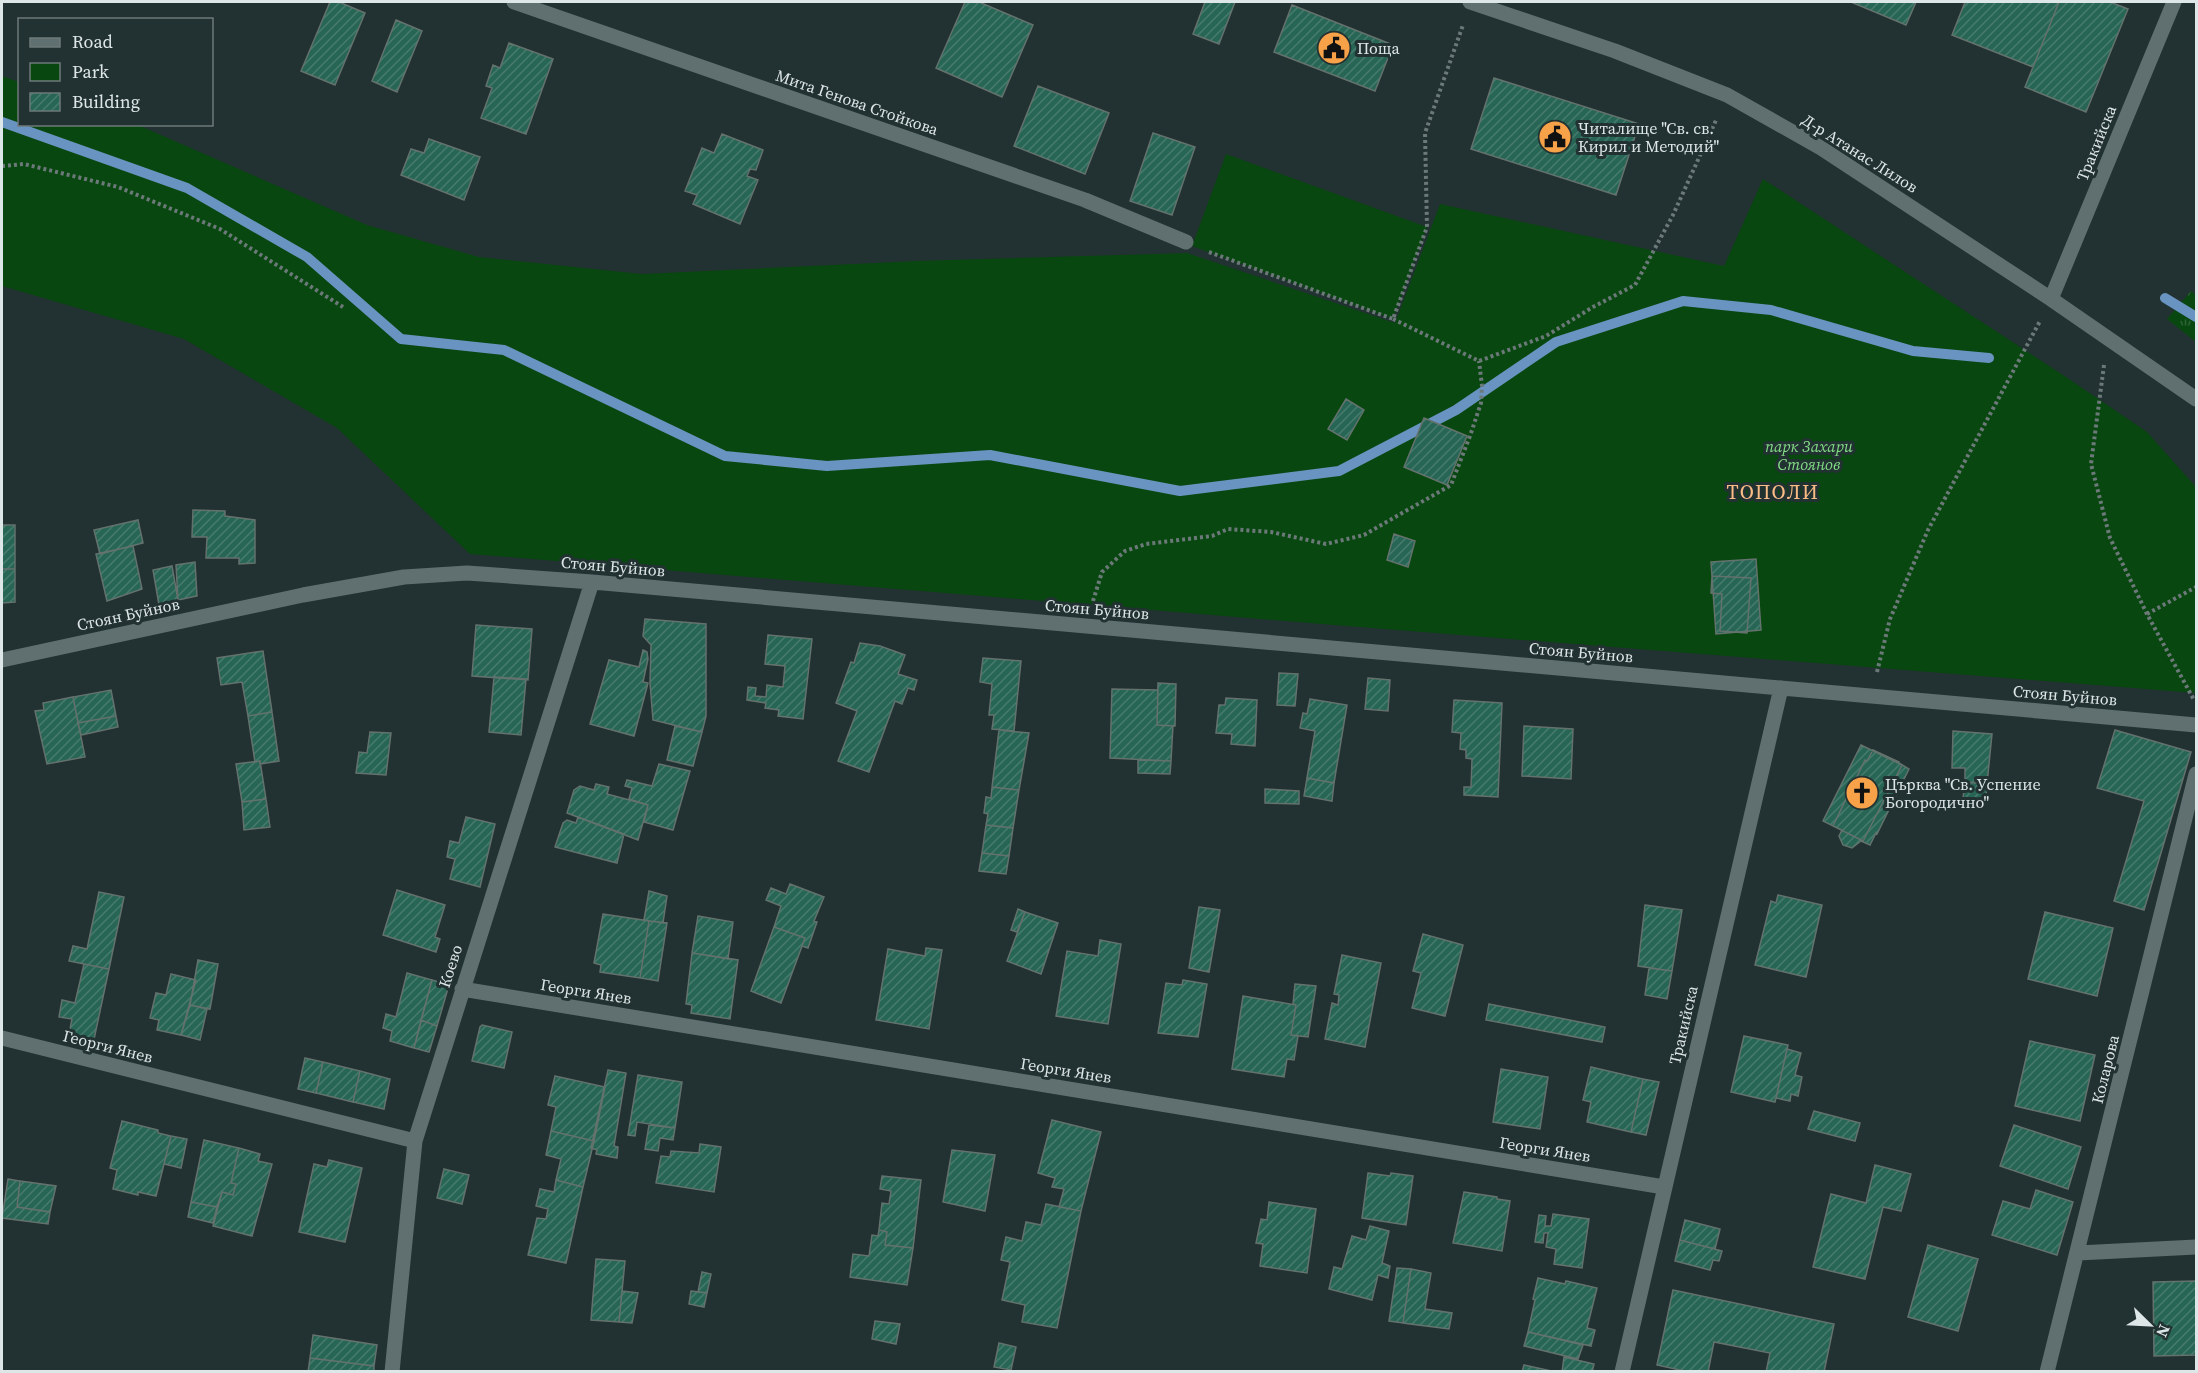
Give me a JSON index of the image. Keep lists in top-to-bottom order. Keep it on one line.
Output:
{"streets":{"street":["Мита Генова Стойкова","Тракийска","Д-р Атанас Лилов","Стоян Буйнов","Коево","Георги Янев","Коларова"]},"crossings":[["Тракийска","Д-р Атанас Лилов"],["Тракийска","Стоян Буйнов"],["Тракийска","Георги Янев"],["Стоян Буйнов","Коево"],["Коево","Георги Янев"]],"districts":["ТОПОЛИ"],"parks":["парк Захари Стоянов"],"places":{"public building":["Поща","Читалище \"Св. св. Кирил и Методий\""],"church":["Църква \"Св. Успение Богородично\""]},"legend":["Road","Park","Building"],"north":"bottom right"}
